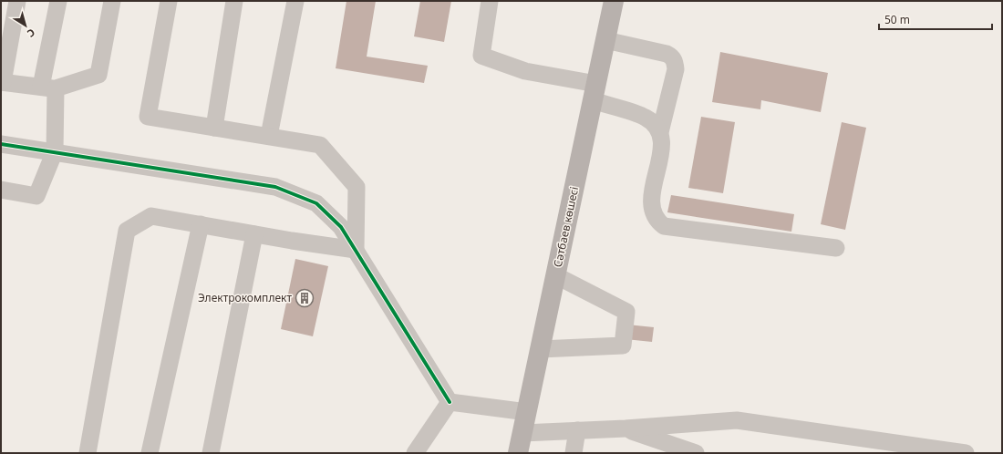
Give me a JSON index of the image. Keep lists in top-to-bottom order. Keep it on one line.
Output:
{"streets":{"main road":["Сәтбаев көшесі"]},"places":{"building":["Электрокомплект"]},"scale_bar":"50 m","north":"bottom right"}
